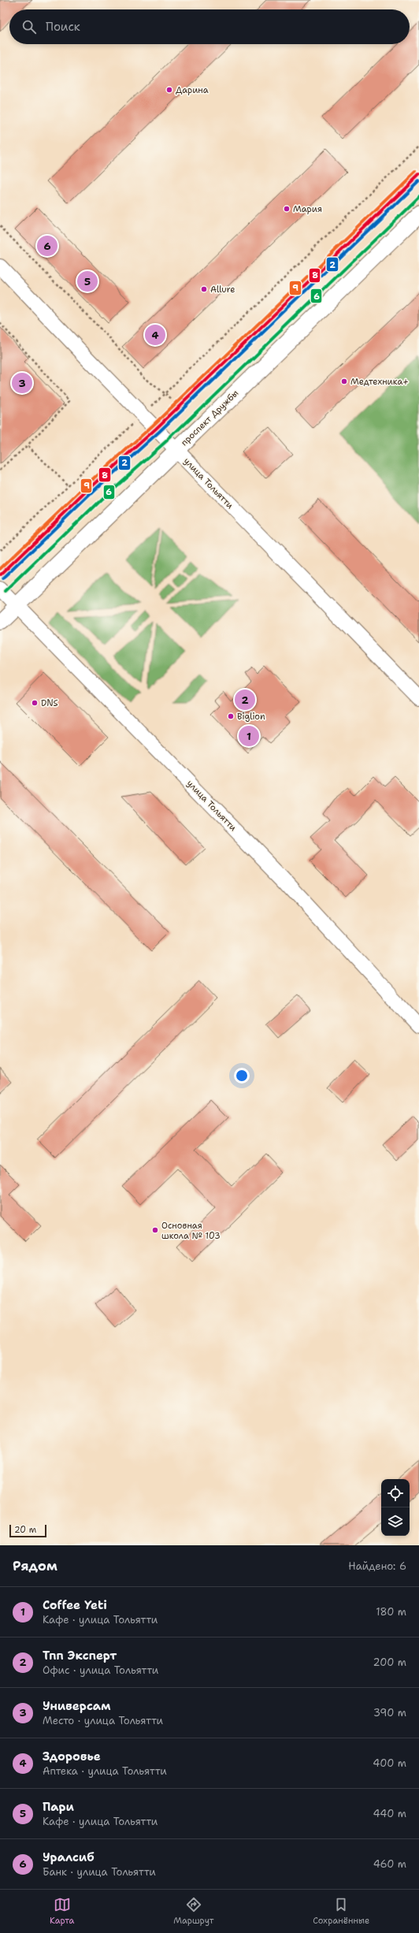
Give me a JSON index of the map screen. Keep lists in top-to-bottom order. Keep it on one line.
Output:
{"streets":{"main road":["проспект Дружбы"],"street":["улица Тольятти"]},"crossings":[["проспект Дружбы","улица Тольятти"]],"places":["Дарина","Мария","Allure","Медтехника+","DNS","Biglion","Основная школа № 103"],"lines":["transit line 9","transit line 8","transit line 2","tram line 6"],"scale_bar":"20 m","page":{"search":"Поиск","pins":["6","5","4","3","2","1"],"scale":"20 m","heading":["Рядом","Найдено: 6"],"list":[{"mark":"1","name":"Coffee Yeti","note":"Кафе · улица Тольятти","value":"180 m"},{"mark":"2","name":"Тпп Эксперт","note":"Офис · улица Тольятти","value":"200 m"},{"mark":"3","name":"Универсам","note":"Место · улица Тольятти","value":"390 m"},{"mark":"4","name":"Здоровье","note":"Аптека · улица Тольятти","value":"400 m"},{"mark":"5","name":"Пари","note":"Кафе · улица Тольятти","value":"440 m"},{"mark":"6","name":"Уралсиб","note":"Банк · улица Тольятти","value":"460 m"}],"nav":["Карта","Маршрут","Сохранённые"]}}
